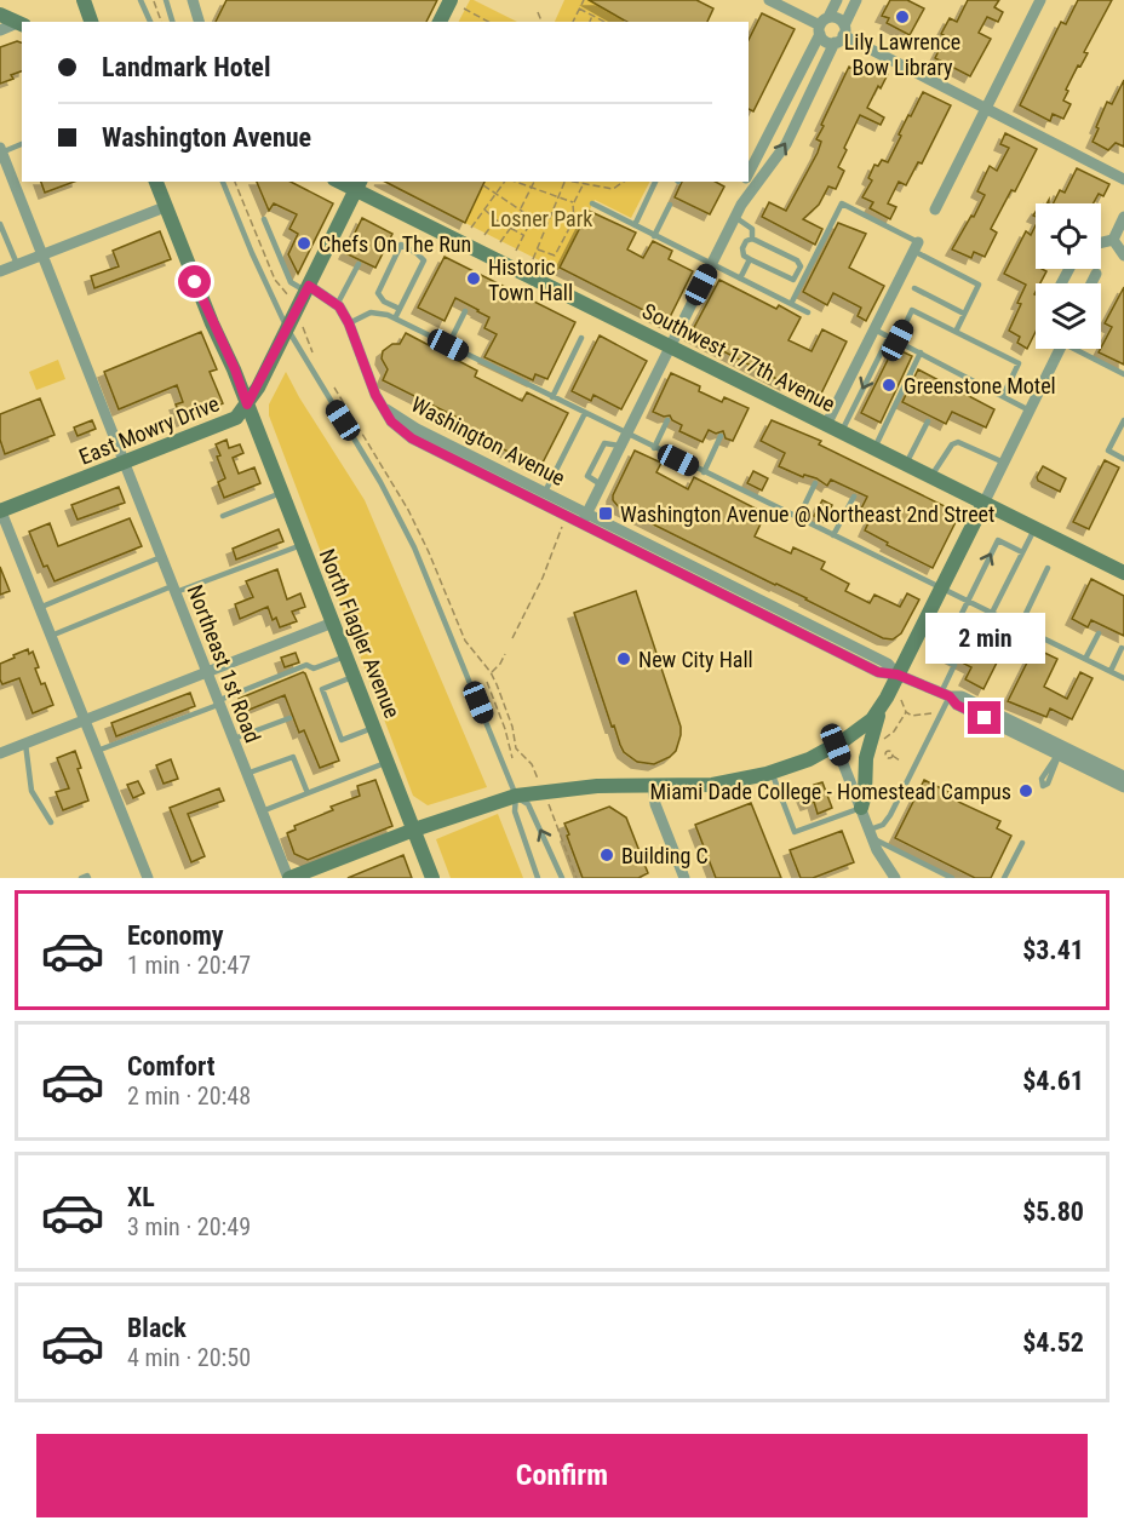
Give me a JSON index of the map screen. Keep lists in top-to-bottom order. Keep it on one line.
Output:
{"streets":{"street":["Southwest 177th Avenue","East Mowry Drive","Washington Avenue","North Flagler Avenue","Northeast 1st Road"]},"crossings":[["Southwest 177th Avenue","East Mowry Drive"],["East Mowry Drive","North Flagler Avenue"],["East Mowry Drive","Northeast 1st Road"]],"parks":["Losner Park"],"places":{"other":["Lily Lawrence Bow Library","Chefs On The Run","Historic Town Hall","Greenstone Motel","New City Hall","Miami Dade College - Homestead Campus","Building C"],"transit":["Washington Avenue @ Northeast 2nd Street"]},"page":{"banner":["Landmark Hotel","Washington Avenue"],"bubble":"2 min","list":[{"name":"Economy","note":"1 min · 20:47","value":"$3.41"},{"name":"Comfort","note":"2 min · 20:48","value":"$4.61"},{"name":"XL","note":"3 min · 20:49","value":"$5.80"},{"name":"Black","note":"4 min · 20:50","value":"$4.52"}],"buttons":"Confirm"}}
